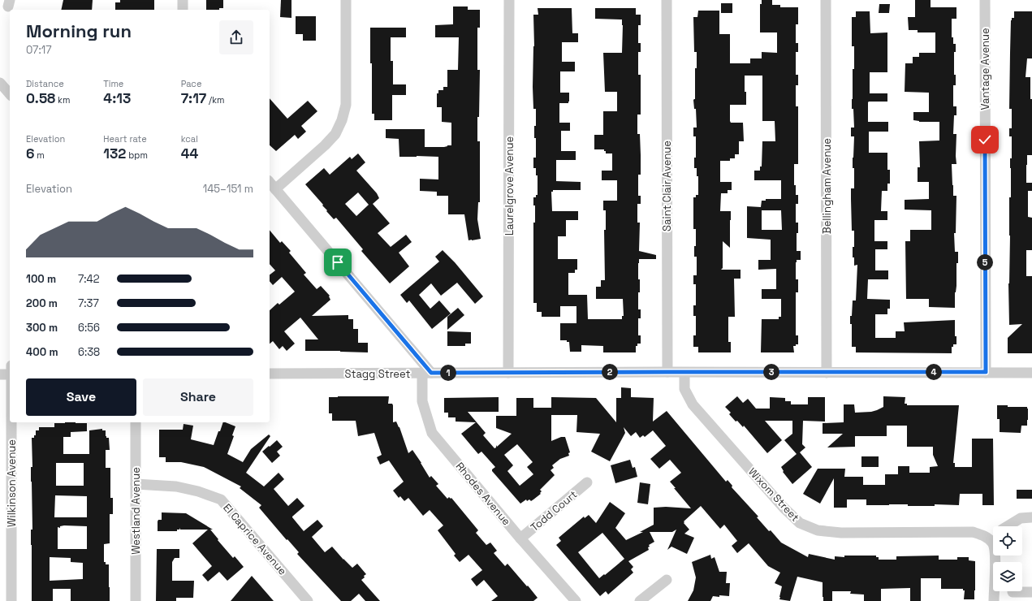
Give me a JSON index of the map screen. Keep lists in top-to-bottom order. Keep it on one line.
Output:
{"streets":{"street":["Vantage Avenue","Laurelgrove Avenue","Saint Clair Avenue","Bellingham Avenue","Stagg Street","Wilkinson Avenue","Rhodes Avenue","Wixom Street","Westland Avenue","Todd Court","El Caprice Avenue"]},"crossings":[["Vantage Avenue","Stagg Street"],["Laurelgrove Avenue","Stagg Street"],["Saint Clair Avenue","Stagg Street"],["Bellingham Avenue","Stagg Street"],["Stagg Street","Rhodes Avenue"],["Stagg Street","Wixom Street"],["Rhodes Avenue","Todd Court"],["Westland Avenue","El Caprice Avenue"]],"page":{"heading":["Morning run","07:17"],"stats":[["Distance","0.58 km"],["Time","4:13"],["Pace","7:17 /km"],["Elevation","6 m"],["Heart rate","132 bpm"],["kcal","44"]],"chart":["Elevation","145–151 m"],"pins":["5","2","3","4","1"],"list":[{"name":"100 m","note":"7:42"},{"name":"200 m","note":"7:37"},{"name":"300 m","note":"6:56"},{"name":"400 m","note":"6:38"}],"buttons":["Save","Share"]}}
